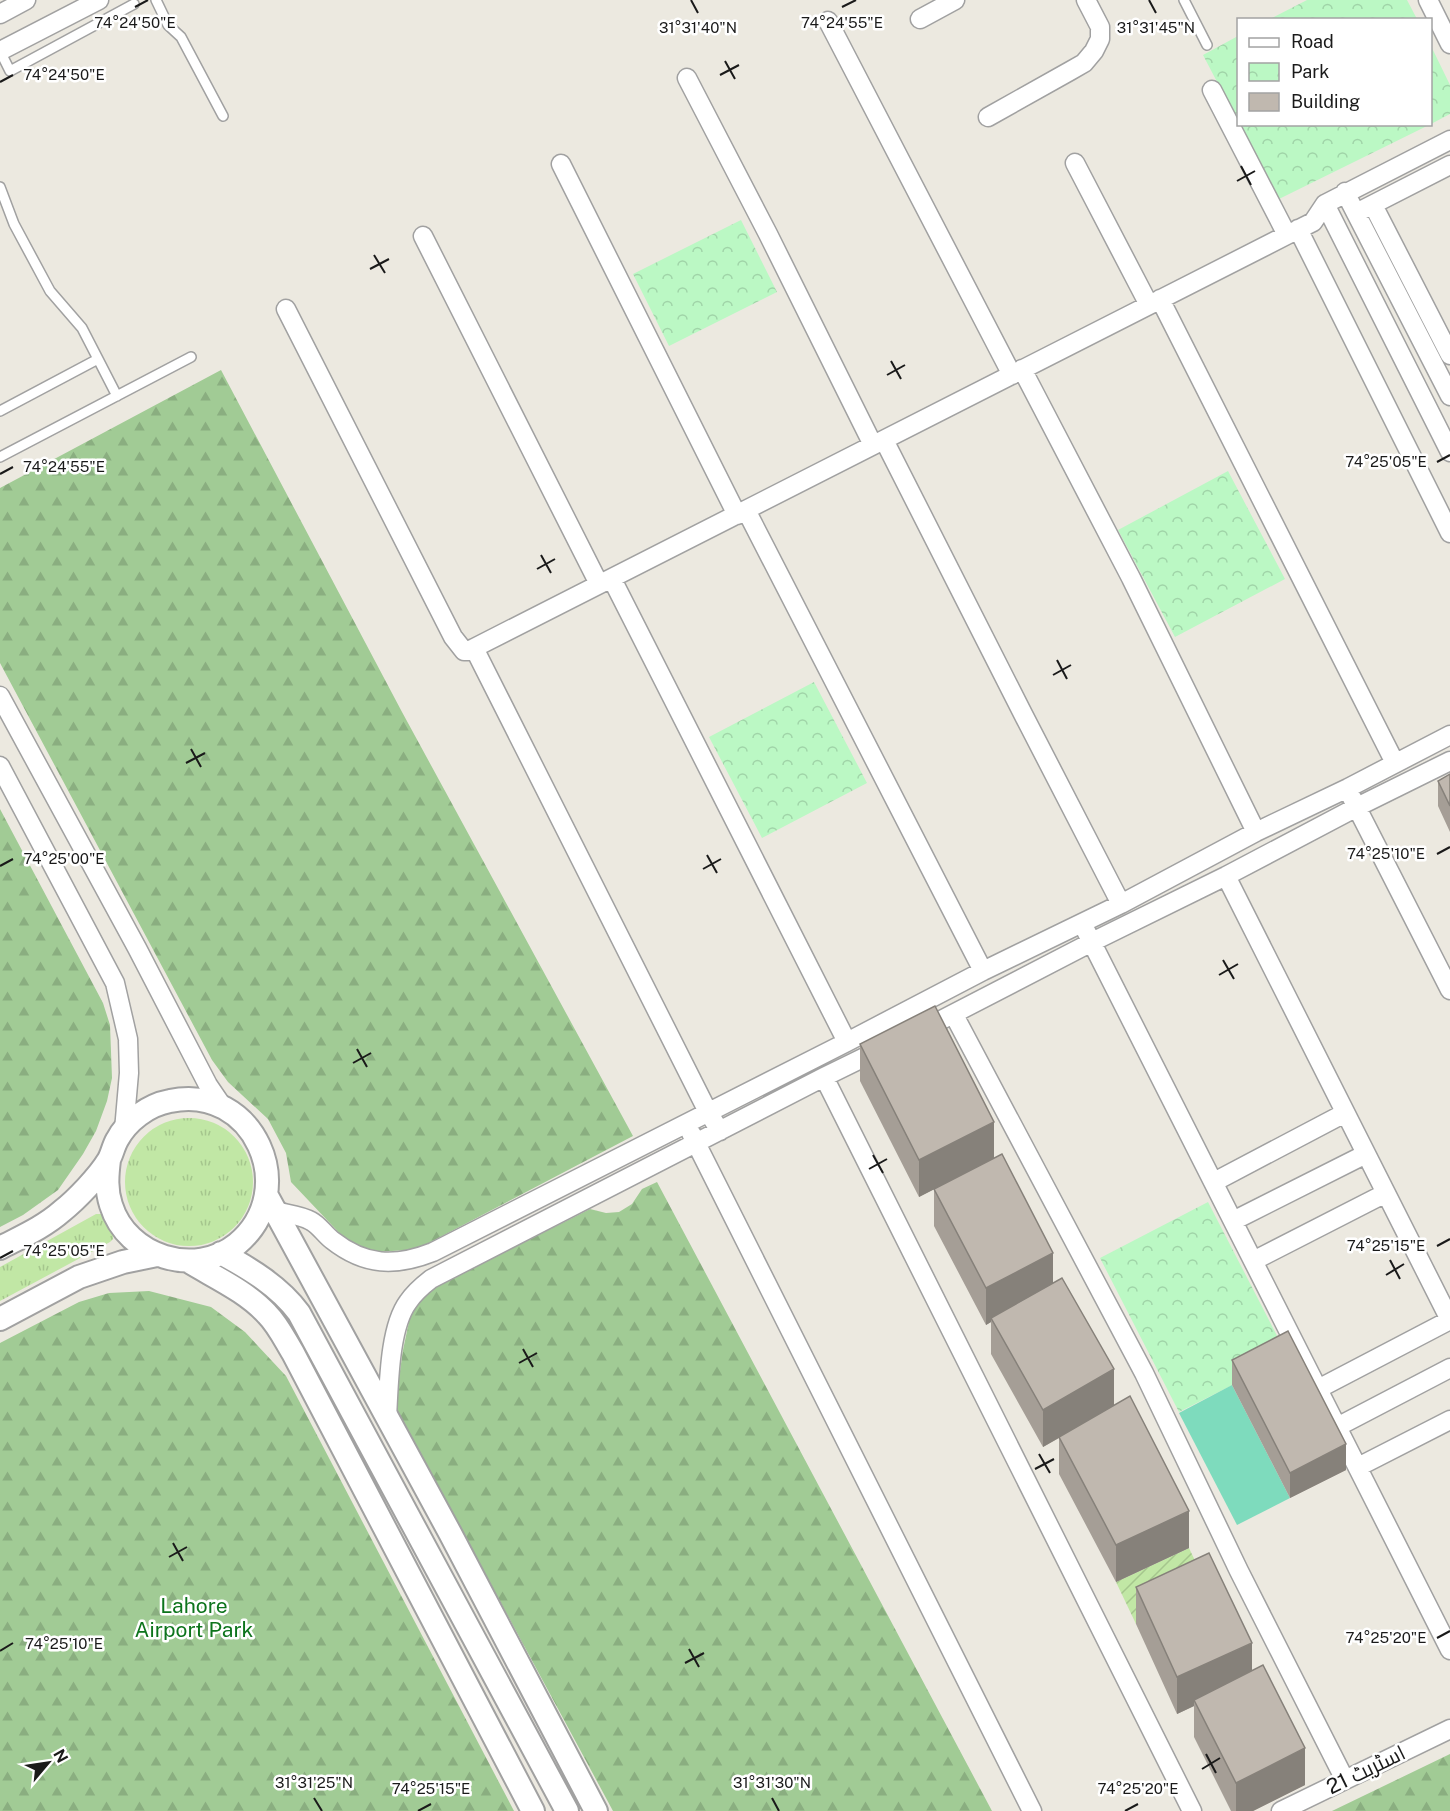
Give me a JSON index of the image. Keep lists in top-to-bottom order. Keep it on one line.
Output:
{"streets":{"street":["اسٹریٹ 21"]},"parks":["Lahore Airport Park"],"legend":["Road","Park","Building"],"north":"top right","coordinates":["74°24'50\"E","74°24'55\"E","31°31'40\"N","31°31'45\"N","74°25'05\"E","74°25'10\"E","74°25'00\"E","74°25'15\"E","74°25'20\"E","31°31'25\"N","31°31'30\"N"]}
